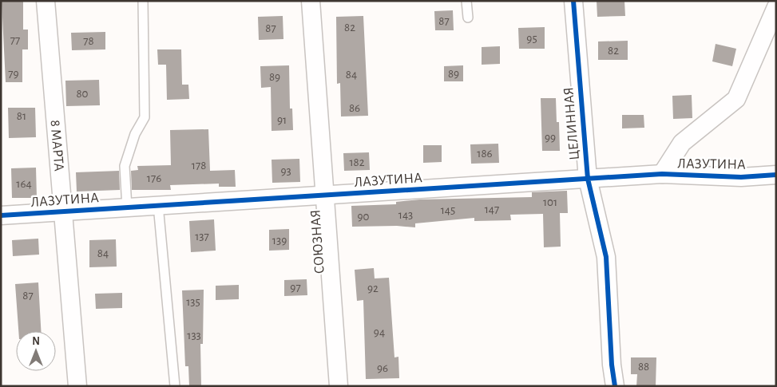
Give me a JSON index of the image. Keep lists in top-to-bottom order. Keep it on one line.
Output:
{"streets":{"street":["ЦЕЛИННАЯ","8 МАРТА","ЛАЗУТИНА","СОЮЗНАЯ"]},"crossings":[["ЦЕЛИННАЯ","ЛАЗУТИНА"],["8 МАРТА","ЛАЗУТИНА"],["ЛАЗУТИНА","СОЮЗНАЯ"]],"house_numbers":["87","82","87","95","77","78","82","79","89","84","89","80","86","81","91","99","186","182","178","93","176","164","101","147","145","143","90","137","139","84","97","92","87","135","94","133","88","96"],"north":"top"}
